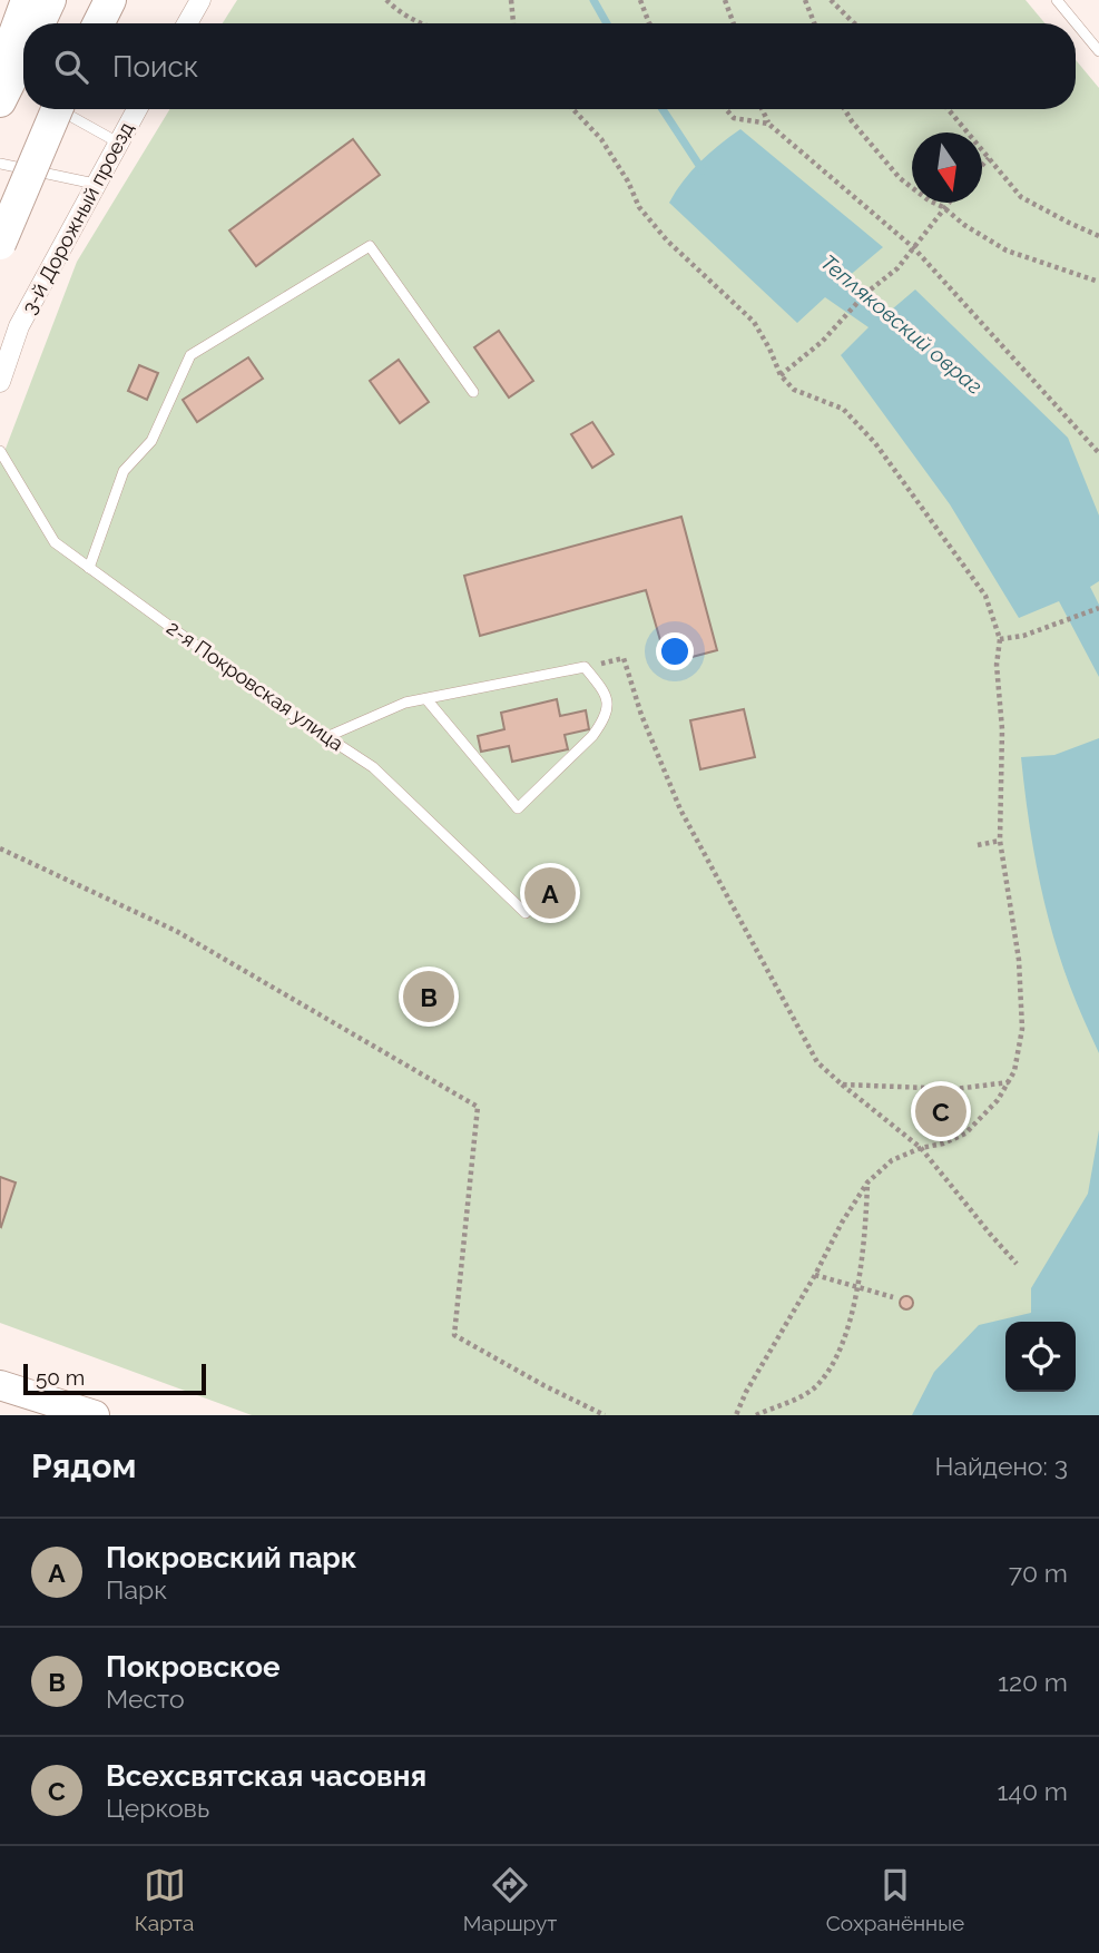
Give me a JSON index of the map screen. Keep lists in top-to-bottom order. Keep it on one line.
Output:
{"streets":{"street":["3-й Дорожный проезд"],"lane":["2-я Покровская улица"]},"water":["Тепляковский овраг"],"scale_bar":"50 m","north":"bottom","page":{"search":"Поиск","pins":["A","B","C"],"scale":"50 m","heading":["Рядом","Найдено: 3"],"list":[{"mark":"A","name":"Покровский парк","note":"Парк","value":"70 m"},{"mark":"B","name":"Покровское","note":"Место","value":"120 m"},{"mark":"C","name":"Всехсвятская часовня","note":"Церковь","value":"140 m"}],"nav":["Карта","Маршрут","Сохранённые"]}}
